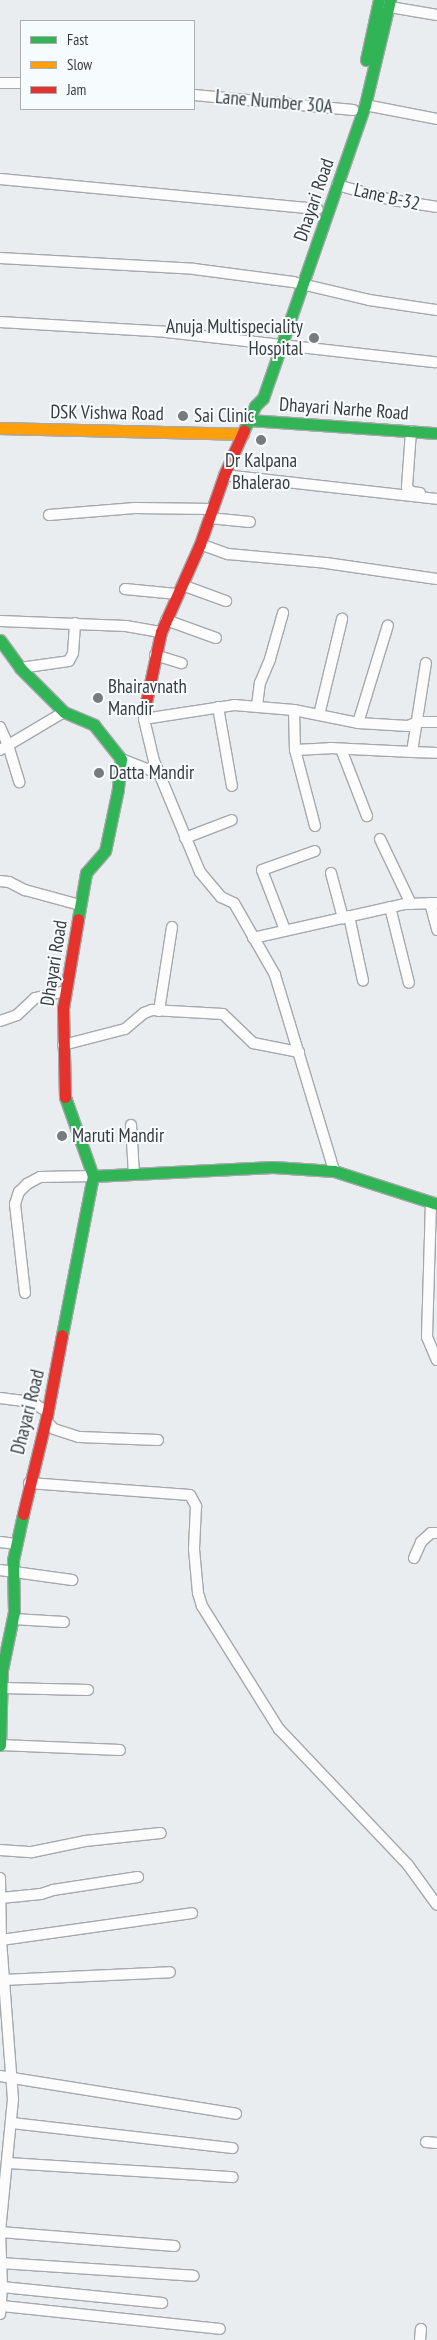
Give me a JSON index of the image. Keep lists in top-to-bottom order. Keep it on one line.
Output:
{"streets":{"street":["Lane Number 30A","Lane B-32","Dhayari Road","Dhayari Narhe Road","DSK Vishwa Road"]},"crossings":[["Lane Number 30A","Dhayari Road"],["Lane B-32","Dhayari Road"],["Dhayari Road","Dhayari Narhe Road"],["Dhayari Road","DSK Vishwa Road"]],"places":["Anuja Multispeciality Hospital","Sai Clinic","Dr Kalpana Bhalerao","Bhairavnath Mandir","Datta Mandir","Maruti Mandir"],"legend":["Fast","Slow","Jam"]}
